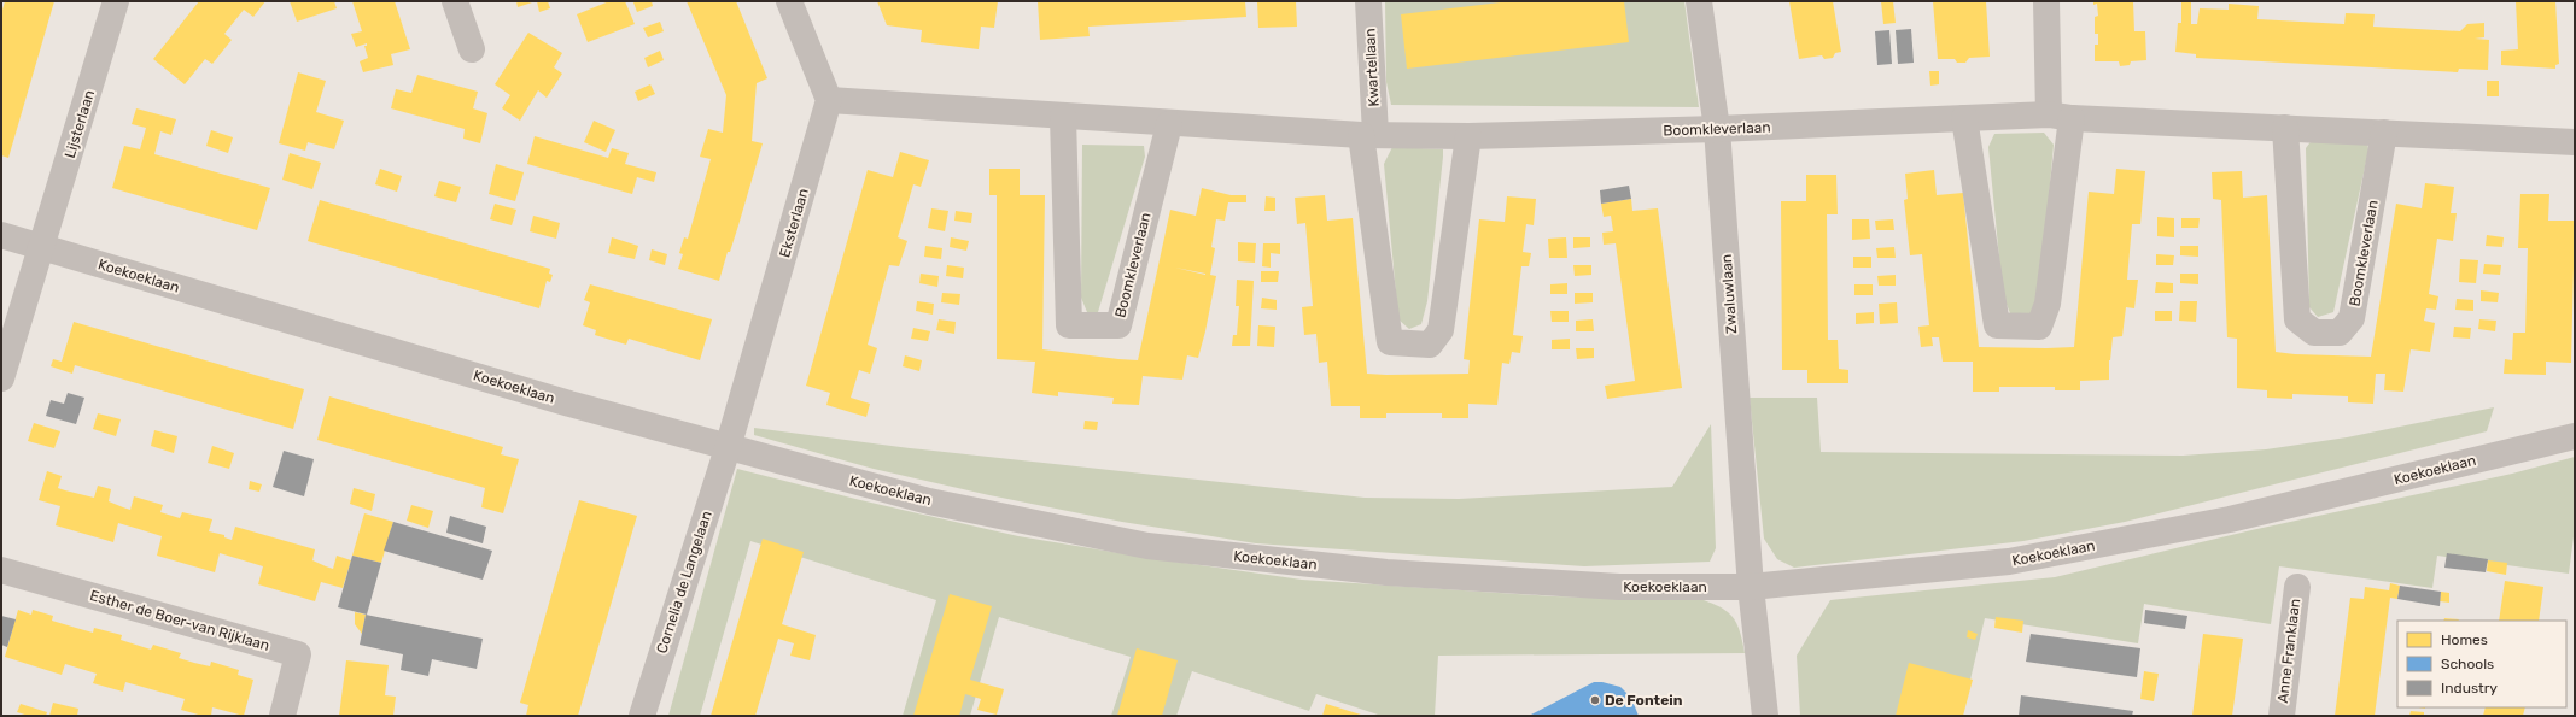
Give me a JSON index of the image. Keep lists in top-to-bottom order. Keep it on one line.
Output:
{"streets":{"street":["Kwartellaan","Lijsterlaan","Boomkleverlaan","Eksterlaan","Koekoeklaan","Zwaluwlaan","Cornelia de Langelaan","Esther de Boer-van Rijklaan","Anne Franklaan"]},"crossings":[["Kwartellaan","Boomkleverlaan"],["Lijsterlaan","Koekoeklaan"],["Boomkleverlaan","Eksterlaan"],["Boomkleverlaan","Zwaluwlaan"],["Eksterlaan","Koekoeklaan"],["Eksterlaan","Cornelia de Langelaan"],["Koekoeklaan","Zwaluwlaan"],["Koekoeklaan","Cornelia de Langelaan"]],"places":["De Fontein"],"legend":["Homes","Schools","Industry"]}
